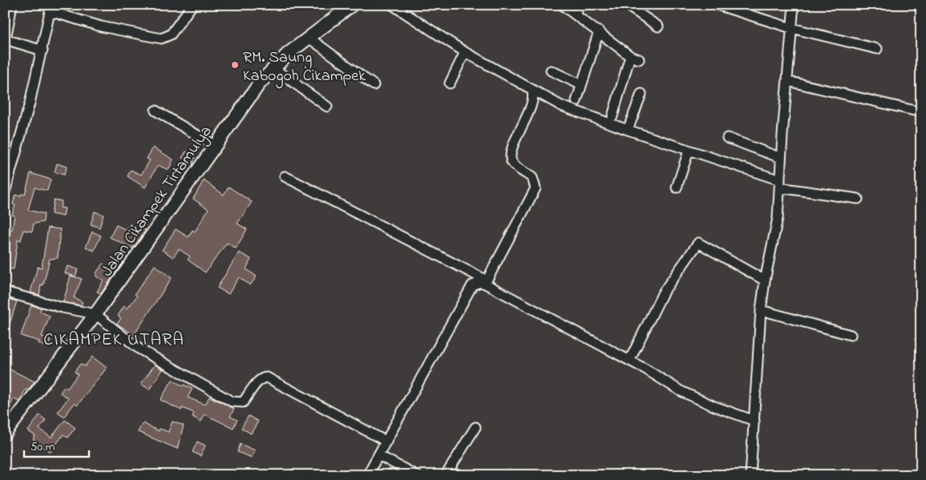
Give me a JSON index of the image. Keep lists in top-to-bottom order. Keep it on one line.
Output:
{"streets":{"street":["Jalan Cikampek Tirtamulya"]},"districts":["CIKAMPEK UTARA"],"places":["RM. Saung Kabogoh Cikampek"],"scale_bar":"50 m"}
